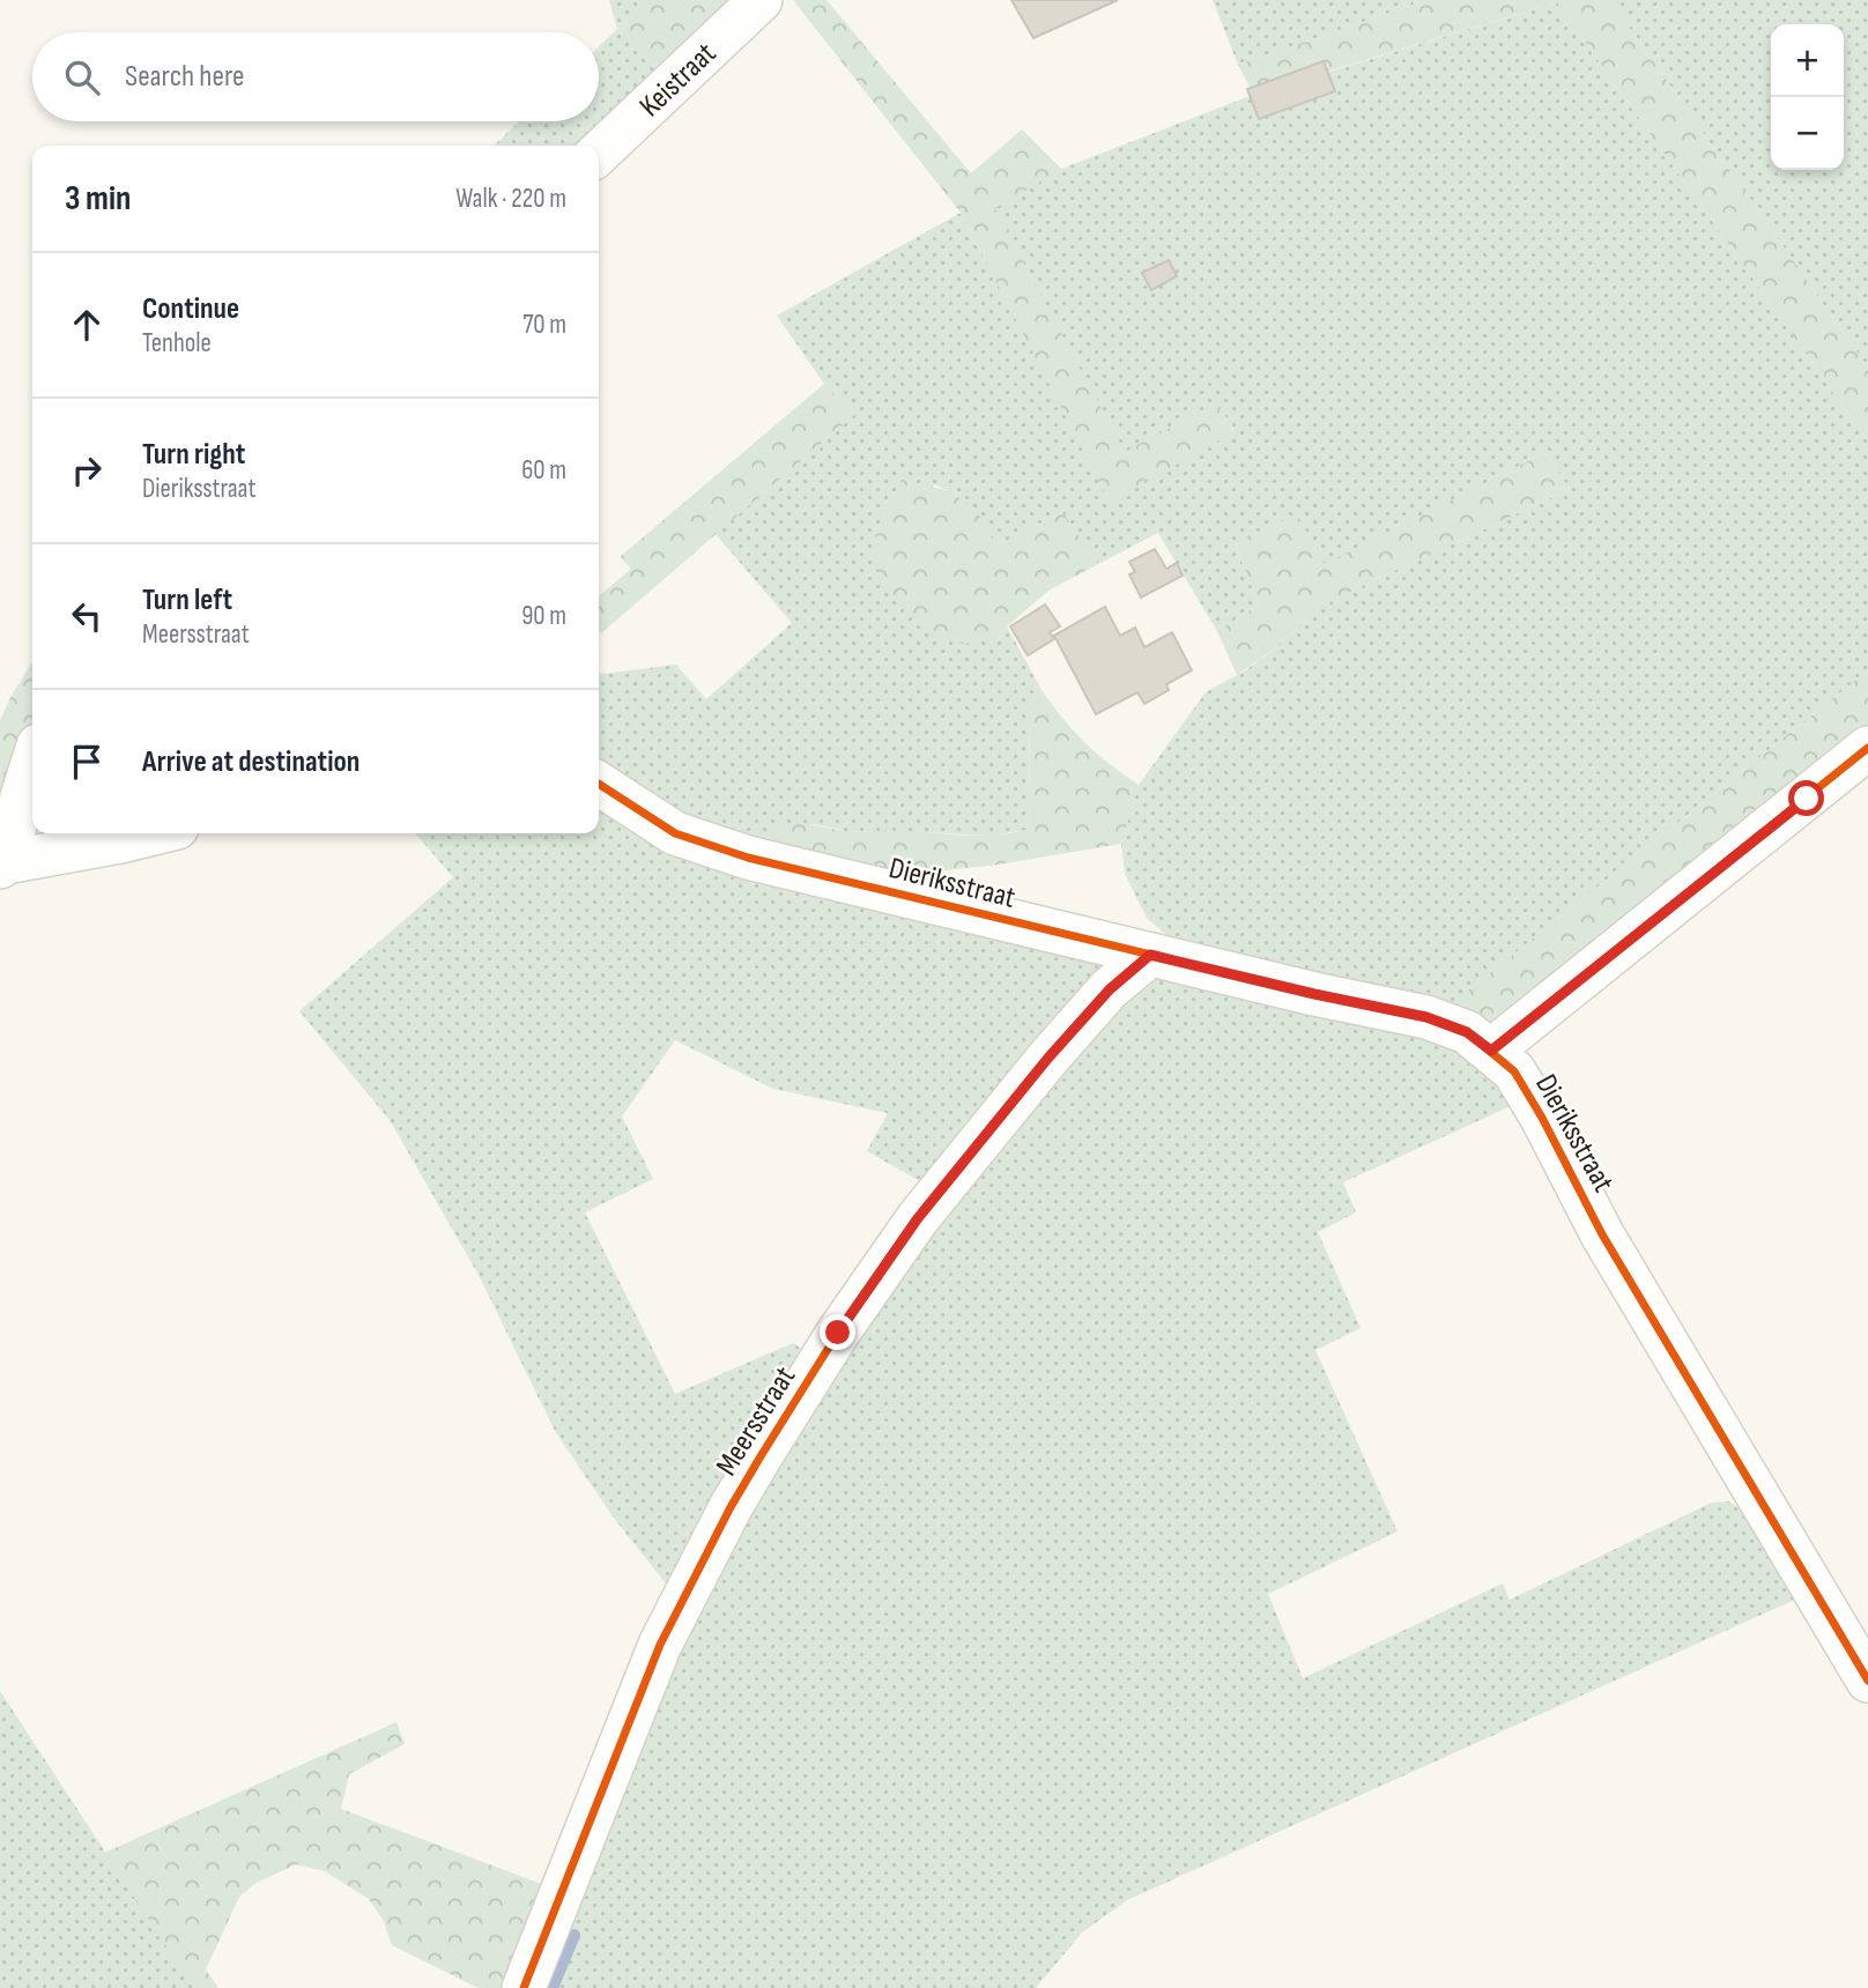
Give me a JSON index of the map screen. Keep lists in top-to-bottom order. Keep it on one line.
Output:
{"streets":{"street":["Keistraat","Dieriksstraat","Meersstraat"]},"crossings":[["Dieriksstraat","Meersstraat"]],"page":{"map_buttons":["+","−"],"search":"Search here","heading":["3 min","Walk · 220 m"],"list":[["Continue","Tenhole","70 m"],["Turn right","Dieriksstraat","60 m"],["Turn left","Meersstraat","90 m"],"Arrive at destination"]}}
